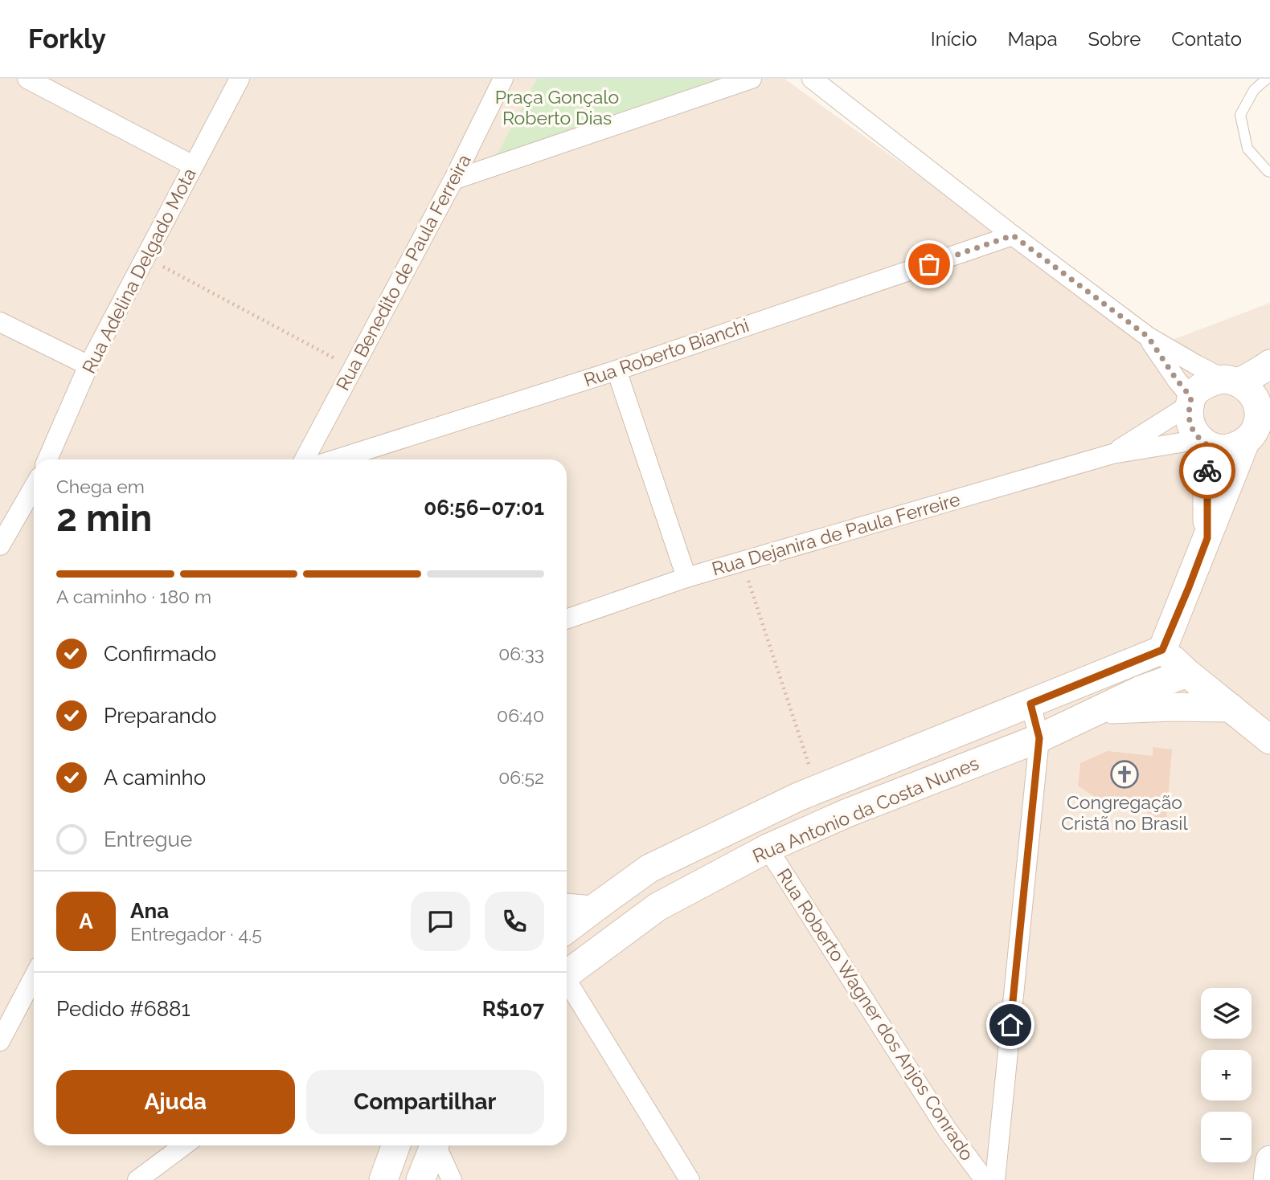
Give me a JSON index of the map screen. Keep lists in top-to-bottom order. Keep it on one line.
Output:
{"streets":{"main road":["Rua Antonio da Costa Nunes"],"street":["Rua Adelina Delgado Mota","Rua Benedito de Paula Ferreira","Rua Roberto Bianchi","Rua Dejanira de Paula Ferreire","Rua Roberto Wagner dos Anjos Conrado"]},"crossings":[["Rua Antonio da Costa Nunes","Rua Roberto Wagner dos Anjos Conrado"]],"parks":["Praça Gonçalo Roberto Dias"],"places":{"church":["Congregação Cristã no Brasil"]},"page":{"header":"Forkly","nav":["Início","Mapa","Sobre","Contato"],"heading":["2 min","Chega em","06:56–07:01"],"panel":["Ana","Entregador · 4.5","Pedido #6881","R$107"],"bar":"A caminho · 180 m","list":[["Confirmado","06:33"],["Preparando","06:40"],["A caminho","06:52"],"Entregue"],"round":"A","map_buttons":["+","−"],"buttons":["Ajuda","Compartilhar"]}}
